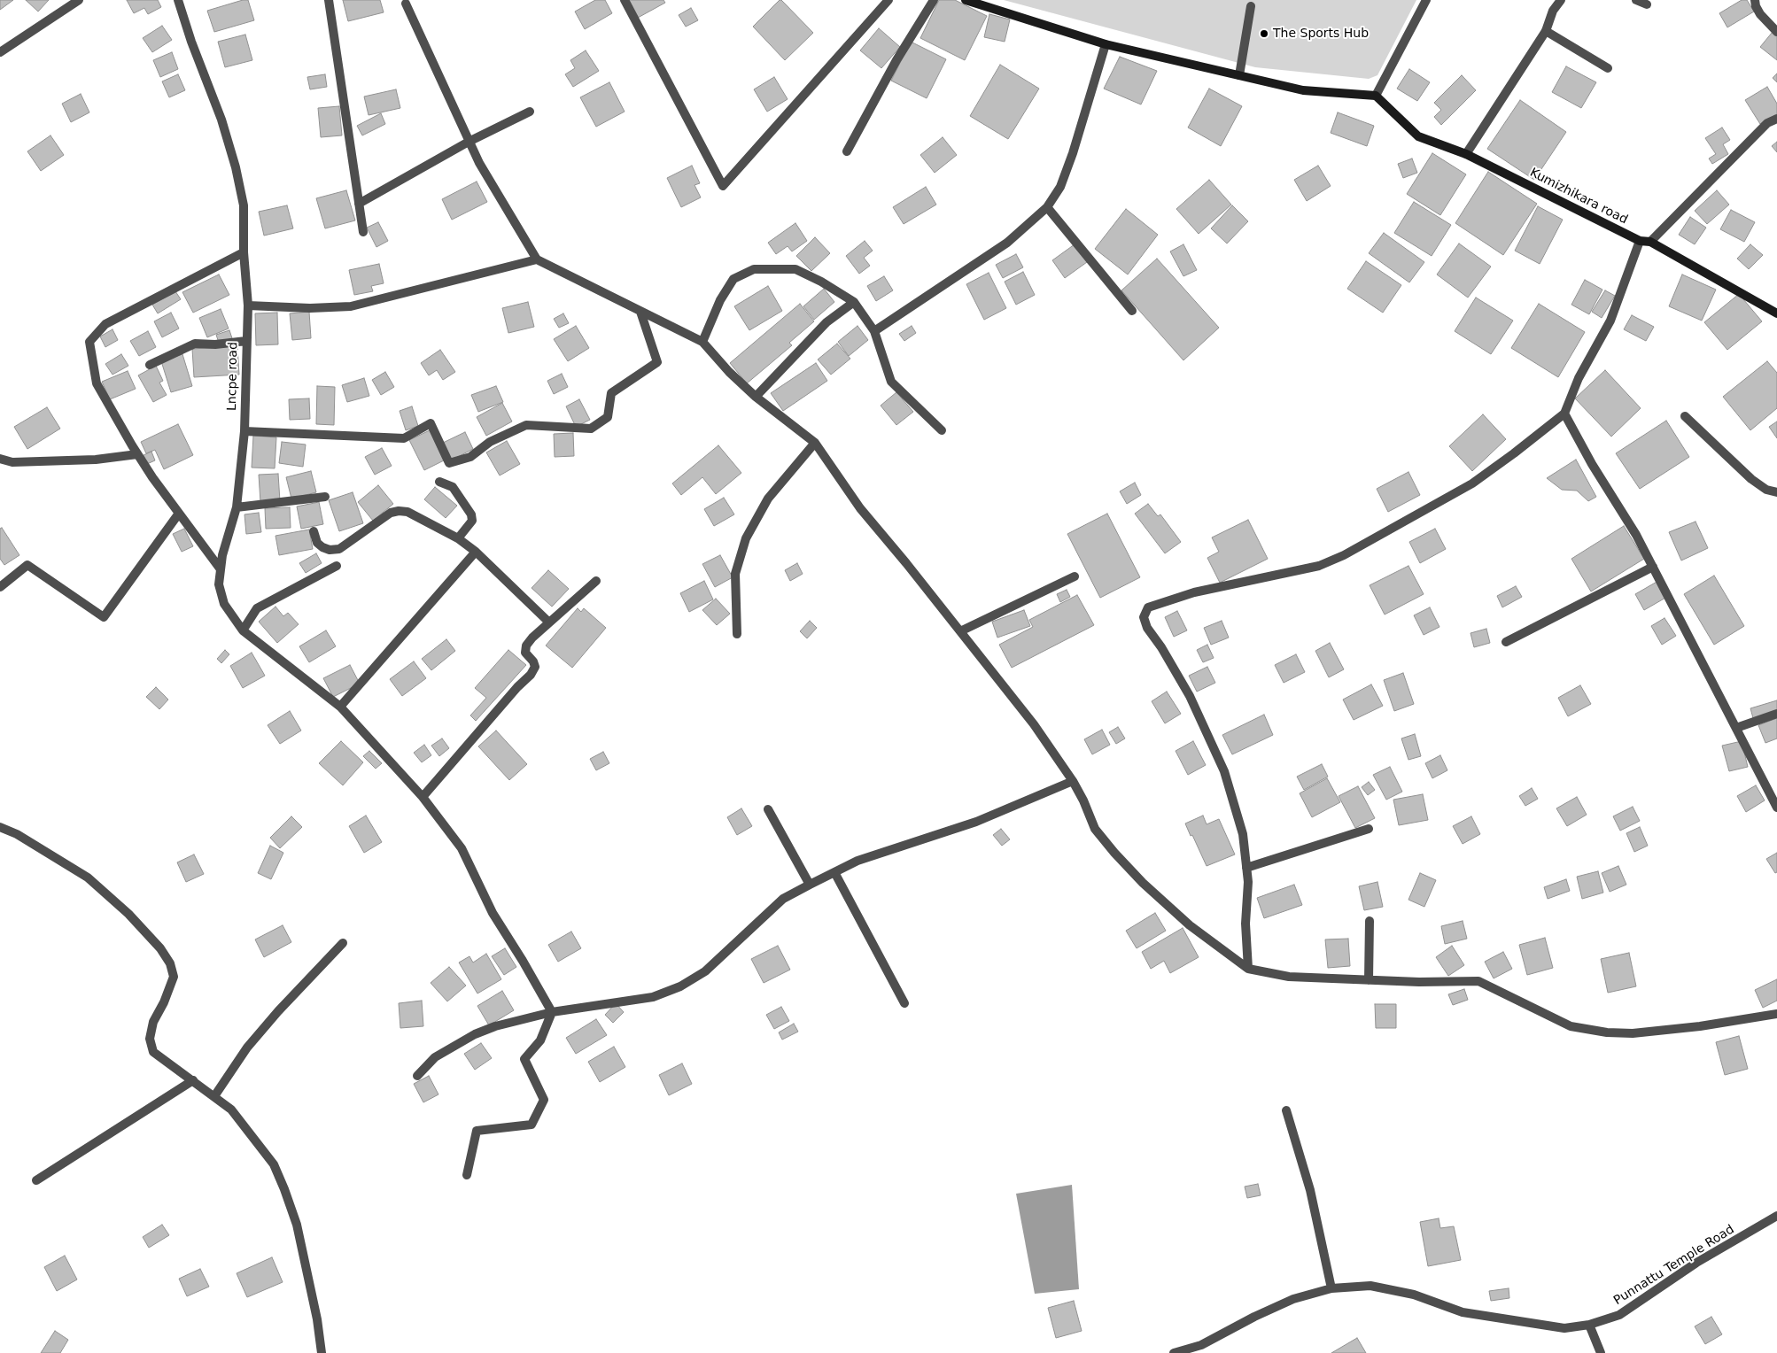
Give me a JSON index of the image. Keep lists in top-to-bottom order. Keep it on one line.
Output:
{"streets":{"street":["Kumizhikara road","Lncpe road","Punnattu Temple Road"]},"places":["The Sports Hub"]}
